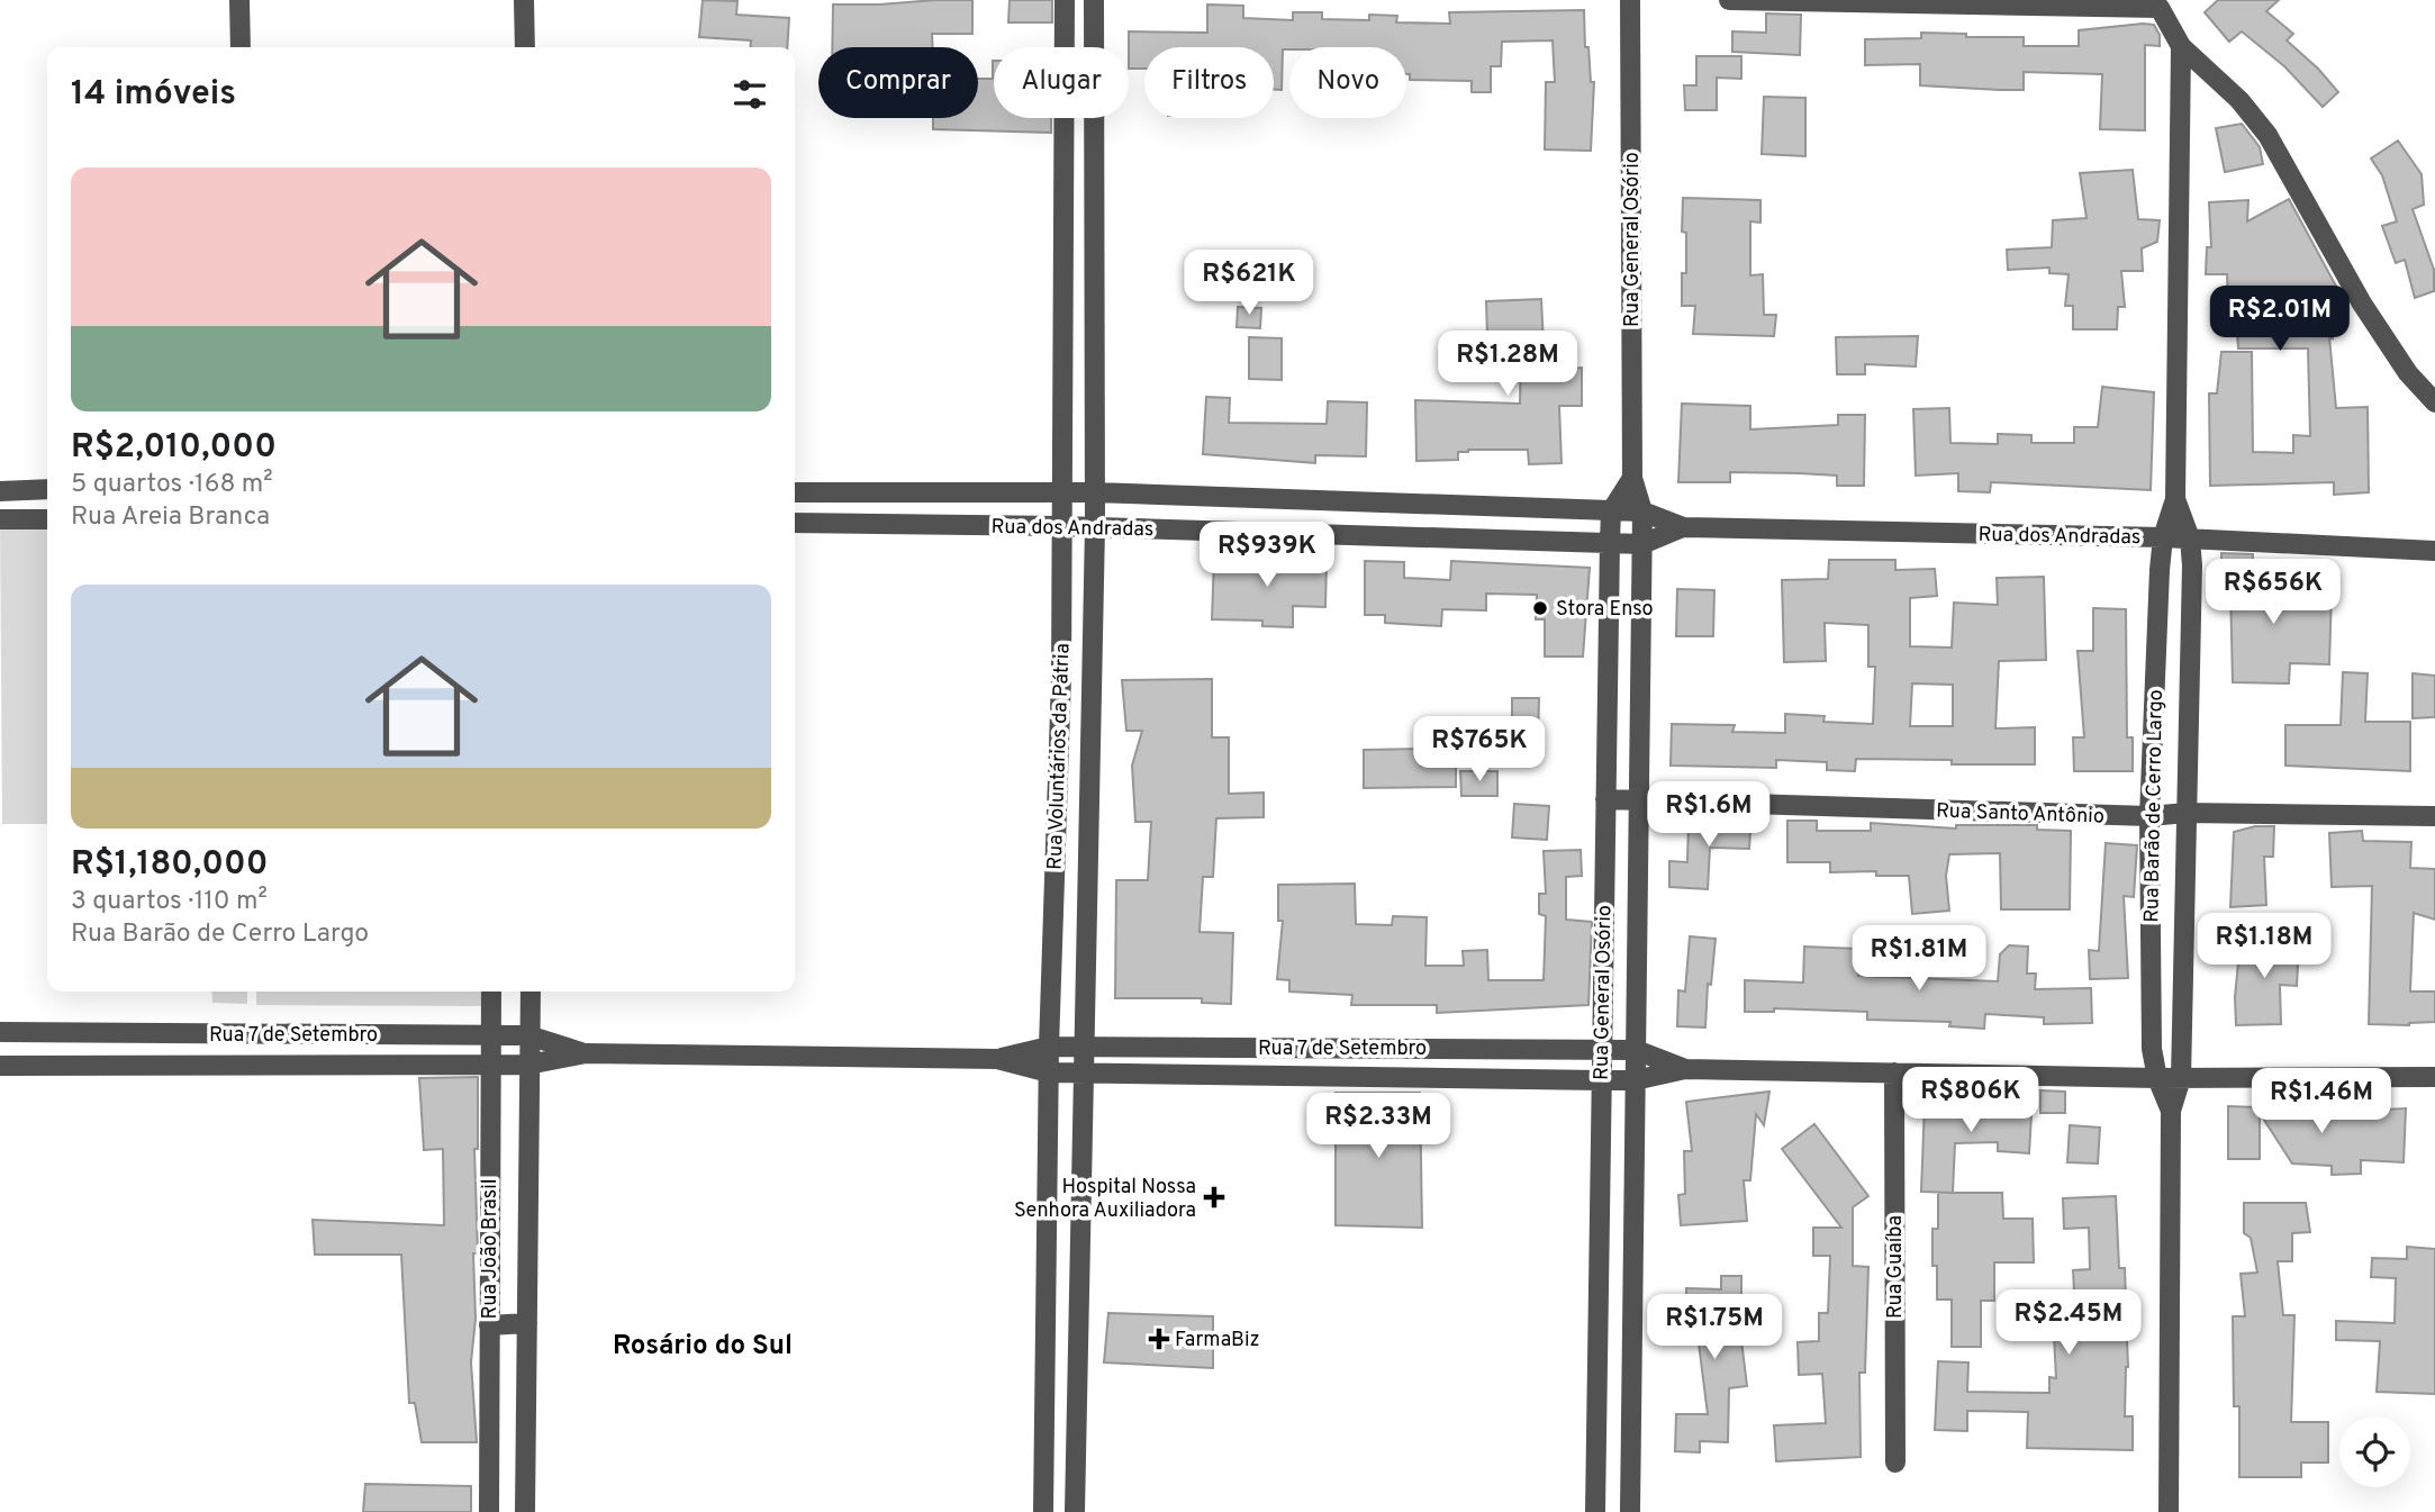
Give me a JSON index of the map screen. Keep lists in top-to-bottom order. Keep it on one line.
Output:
{"streets":{"street":["Rua General Osório","Rua dos Andradas","Rua Voluntários da Pátria","Rua Barão de Cerro Largo","Rua Santo Antônio","Rua 7 de Setembro","Rua João Brasil","Rua Guaíba"]},"crossings":[["Rua General Osório","Rua dos Andradas"],["Rua General Osório","Rua Santo Antônio"],["Rua General Osório","Rua 7 de Setembro"],["Rua dos Andradas","Rua Voluntários da Pátria"],["Rua dos Andradas","Rua Barão de Cerro Largo"],["Rua Voluntários da Pátria","Rua 7 de Setembro"],["Rua Barão de Cerro Largo","Rua Santo Antônio"],["Rua Barão de Cerro Largo","Rua 7 de Setembro"],["Rua 7 de Setembro","Rua João Brasil"],["Rua 7 de Setembro","Rua Guaíba"]],"districts":["Rosário do Sul"],"places":{"other":["Stora Enso"],"health":["Hospital Nossa Senhora Auxiliadora","FarmaBiz"]},"page":{"chip":["Comprar","Alugar","Filtros","Novo"],"heading":"14 imóveis","list":[{"name":"R$2,010,000","note":"5 quartos · 168 m² · Rua Areia Branca"},{"name":"R$1,180,000","note":"3 quartos · 110 m² · Rua Barão de Cerro Largo"}],"price":["R$621K","R$2.01M","R$1.28M","R$939K","R$656K","R$765K","R$1.6M","R$1.18M","R$1.81M","R$806K","R$1.46M","R$2.33M","R$2.45M","R$1.75M"]}}
